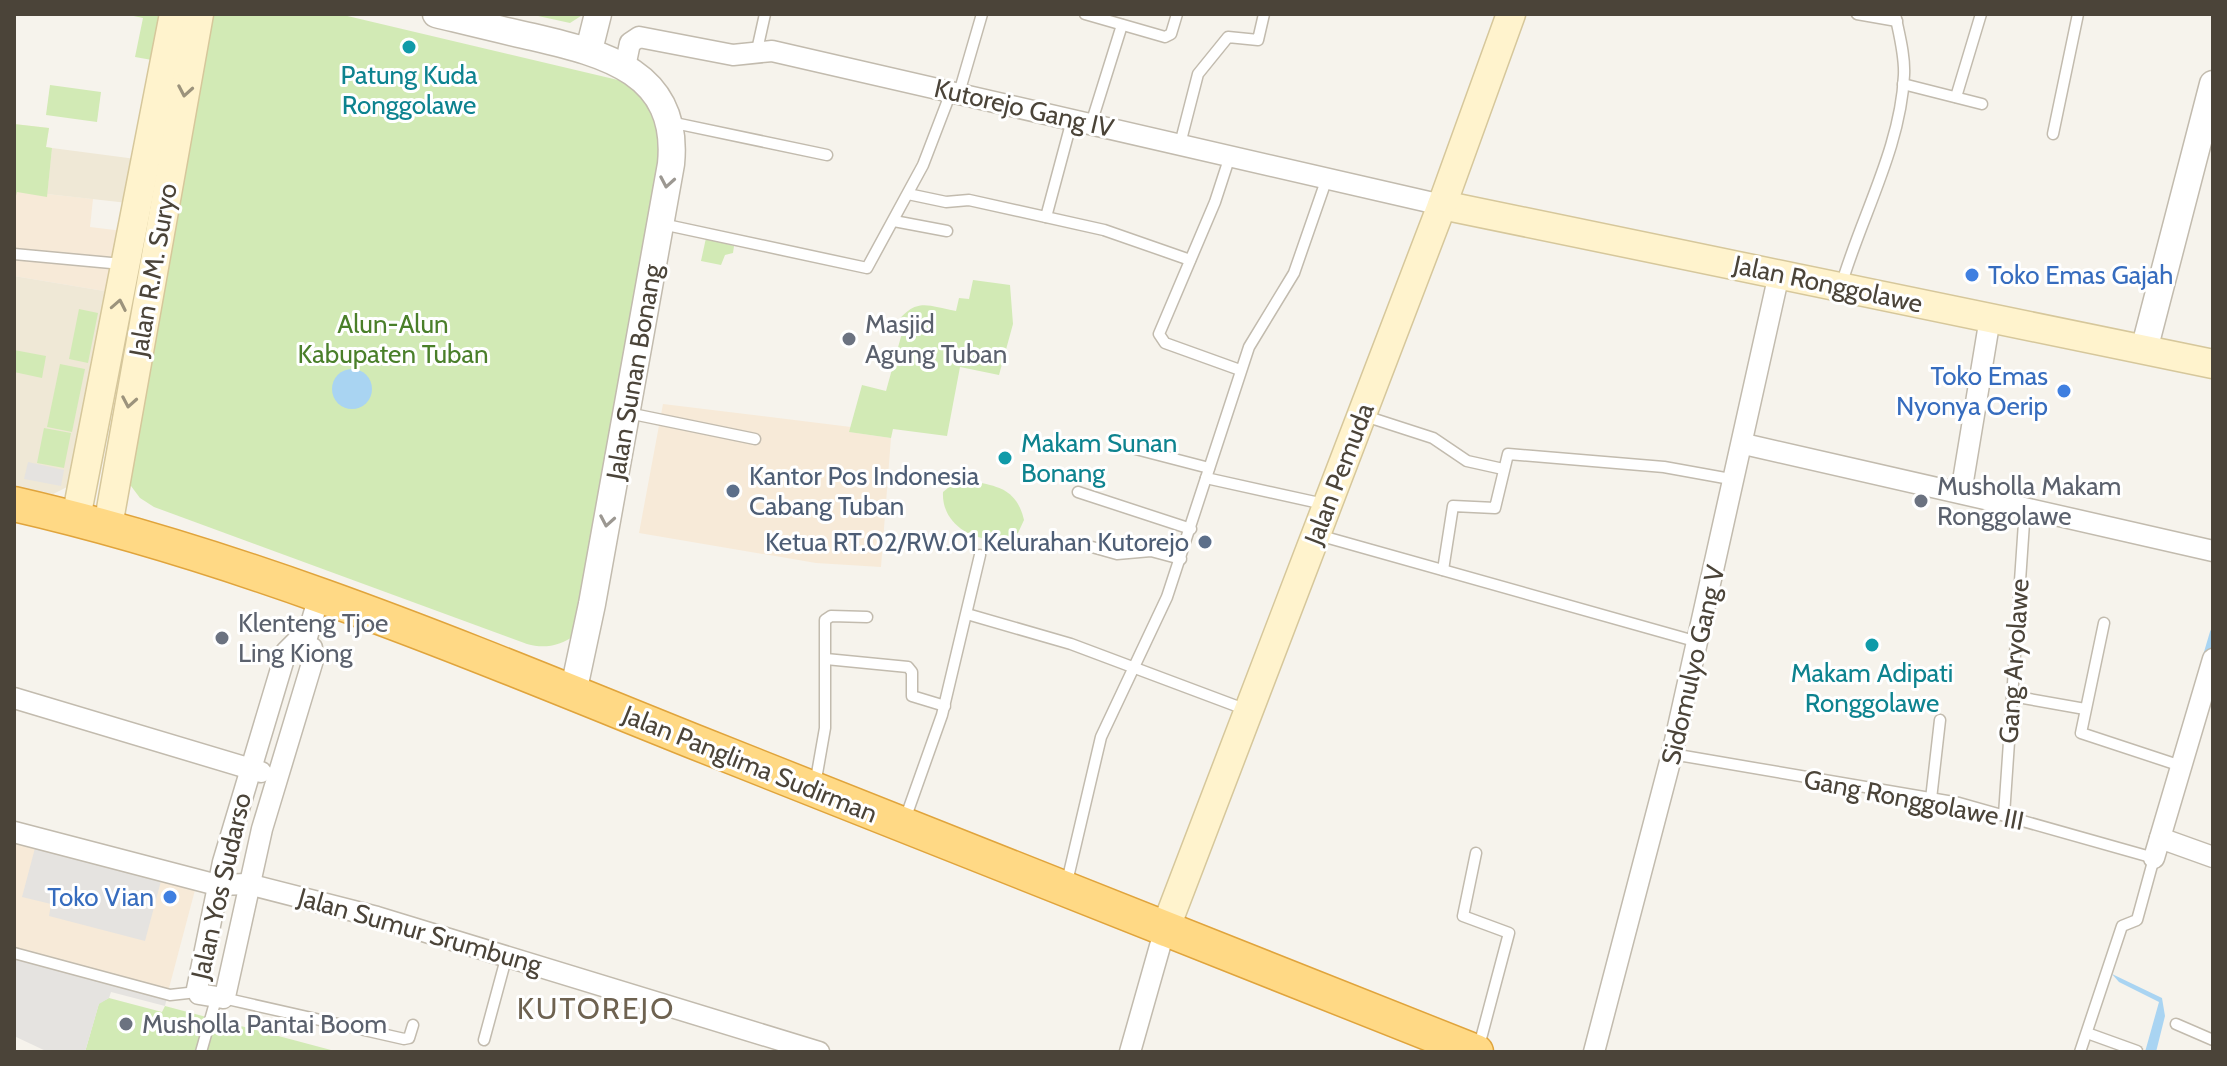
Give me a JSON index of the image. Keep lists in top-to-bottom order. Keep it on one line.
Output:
{"streets":{"highway":["Jalan Panglima Sudirman"],"main road":["Jalan R.M. Suryo","Jalan Ronggolawe","Jalan Pemuda"],"street":["Kutorejo Gang IV","Jalan Sunan Bonang","Sidomulyo Gang V","Jalan Yos Sudarso","Jalan Sumur Srumbung"],"lane":["Gang Aryolawe","Gang Ronggolawe III"]},"crossings":[["Kutorejo Gang IV","Jalan Ronggolawe"],["Kutorejo Gang IV","Jalan Pemuda"],["Jalan R.M. Suryo","Jalan Panglima Sudirman"],["Jalan Ronggolawe","Jalan Pemuda"],["Jalan Ronggolawe","Sidomulyo Gang V"],["Jalan Sunan Bonang","Jalan Panglima Sudirman"],["Jalan Pemuda","Jalan Panglima Sudirman"],["Gang Aryolawe","Gang Ronggolawe III"],["Sidomulyo Gang V","Gang Ronggolawe III"],["Jalan Panglima Sudirman","Jalan Yos Sudarso"],["Jalan Yos Sudarso","Jalan Sumur Srumbung"]],"one_way":["Jalan Sunan Bonang"],"districts":["KUTOREJO"],"parks":["Alun-Alun Kabupaten Tuban"],"places":["Patung Kuda Ronggolawe","Toko Emas Gajah","Masjid Agung Tuban","Toko Emas Nyonya Oerip","Makam Sunan Bonang","Kantor Pos Indonesia Cabang Tuban","Musholla Makam Ronggolawe","Ketua RT.02/RW.01 Kelurahan Kutorejo","Klenteng Tjoe Ling Kiong","Makam Adipati Ronggolawe","Toko Vian","Musholla Pantai Boom"]}
